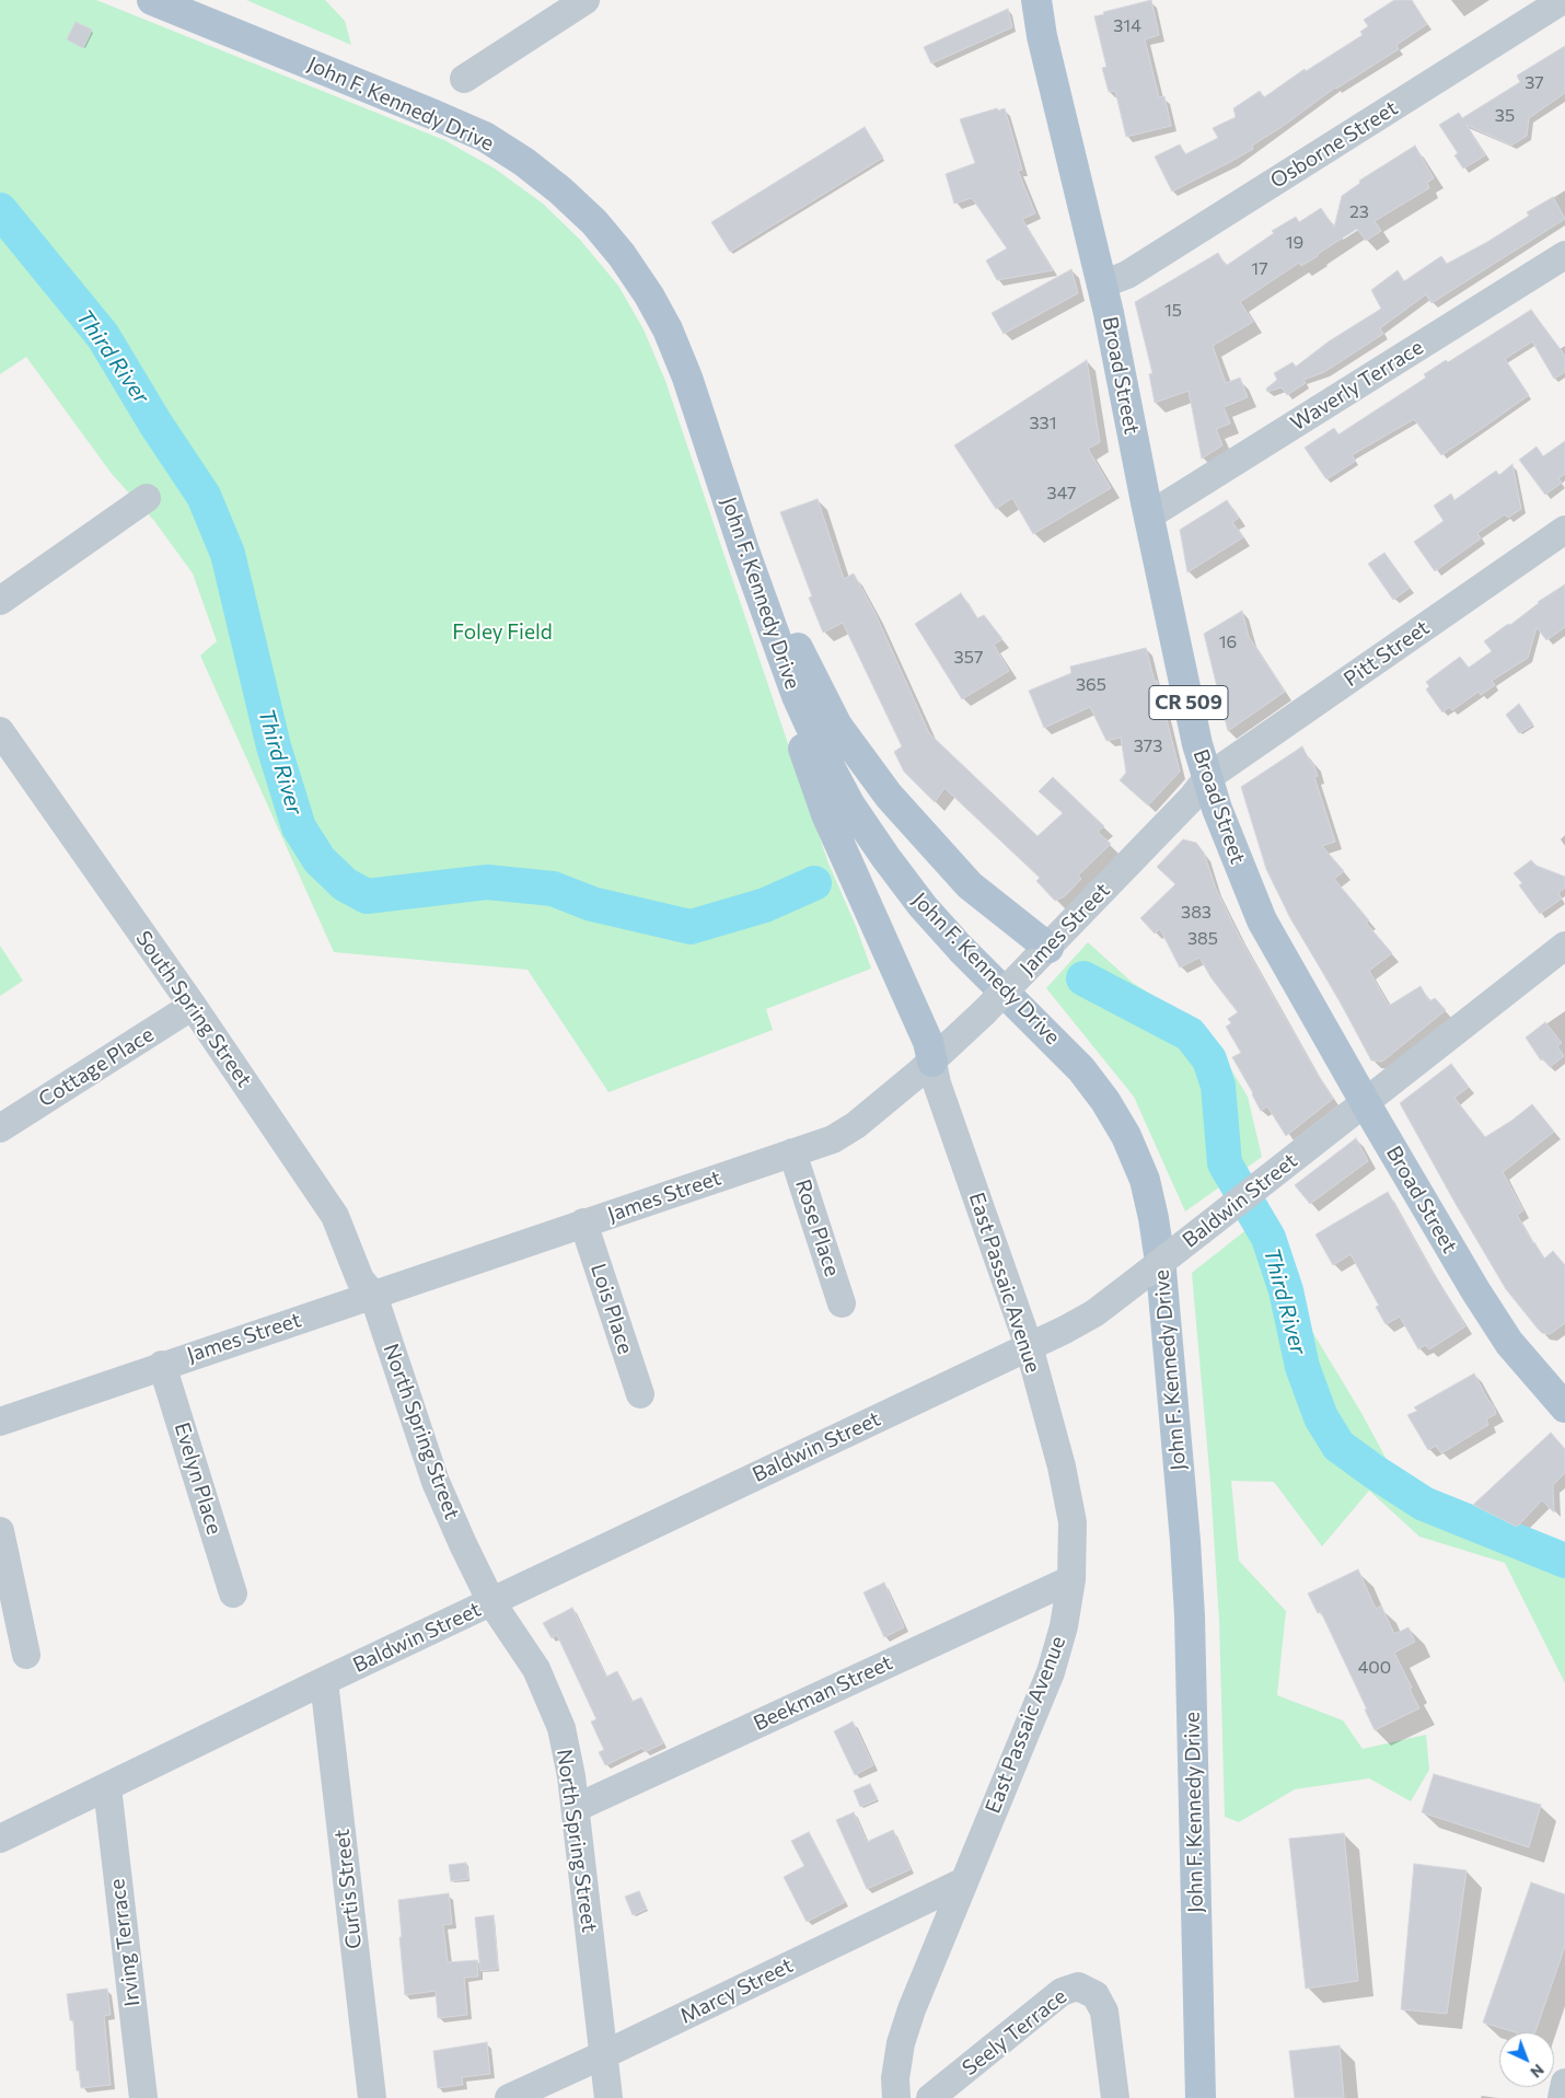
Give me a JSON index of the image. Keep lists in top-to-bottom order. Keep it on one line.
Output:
{"streets":{"main road":["John F. Kennedy Drive","Broad Street","CR 509"],"street":["Osborne Street","Waverly Terrace","Pitt Street","James Street","South Spring Street","Cottage Place","Baldwin Street","Rose Place","East Passaic Avenue","Lois Place","North Spring Street","Evelyn Place","Beekman Street","Curtis Street","Irving Terrace","Marcy Street","Seely Terrace"]},"crossings":[["Osborne Street","Broad Street"],["Broad Street","Waverly Terrace"],["Broad Street","Pitt Street"],["Broad Street","James Street"],["Broad Street","Baldwin Street"],["Pitt Street","James Street"],["James Street","South Spring Street"],["James Street","Rose Place"],["James Street","East Passaic Avenue"],["James Street","Lois Place"],["James Street","North Spring Street"],["James Street","Evelyn Place"],["South Spring Street","Cottage Place"],["South Spring Street","North Spring Street"],["Baldwin Street","East Passaic Avenue"],["Baldwin Street","North Spring Street"],["Baldwin Street","Curtis Street"],["Baldwin Street","Irving Terrace"],["East Passaic Avenue","Beekman Street"],["East Passaic Avenue","Marcy Street"],["North Spring Street","Beekman Street"],["North Spring Street","Marcy Street"]],"water":["Third River"],"parks":["Foley Field"],"house_numbers":["314","37","35","23","19","17","15","331","347","16","357","365","373","383","385","400"],"north":"bottom right"}
